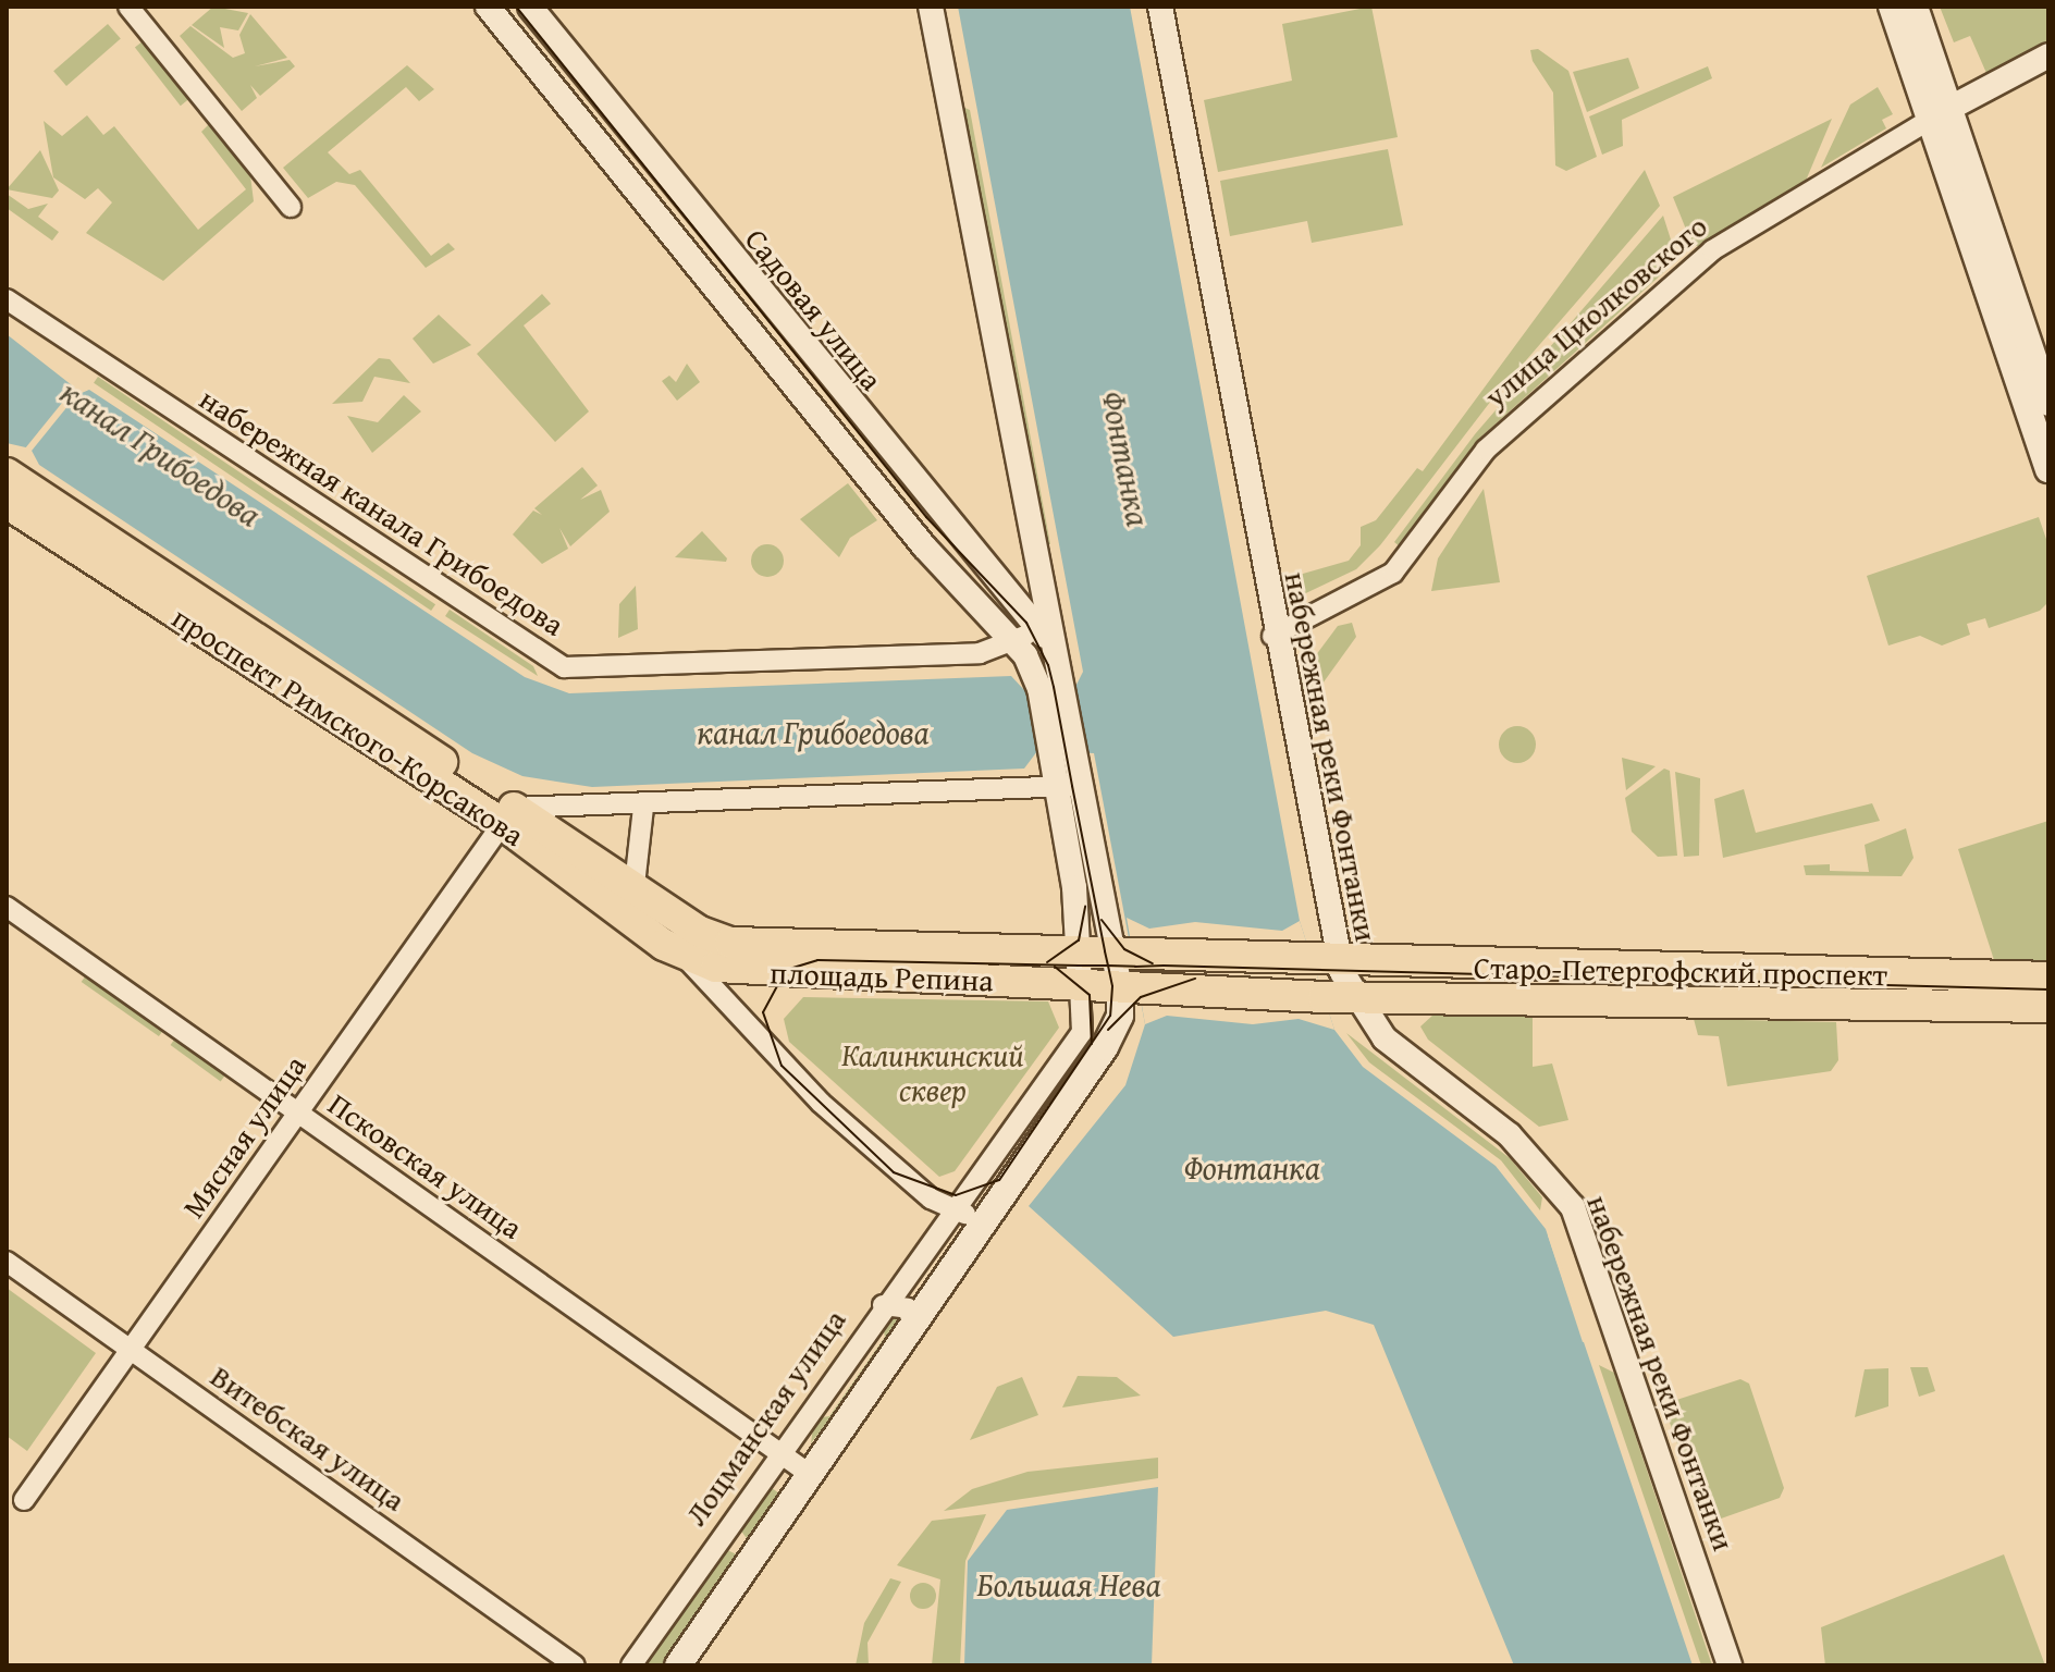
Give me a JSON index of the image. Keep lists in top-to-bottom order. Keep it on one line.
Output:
{"streets":{"main road":["проспект Римского-Корсакова","Старо-Петергофский проспект","площадь Репина"],"street":["Садовая улица","улица Циолковского","набережная канала Грибоедова","набережная реки Фонтанки","Мясная улица","Псковская улица","Лоцманская улица","Витебская улица"]},"crossings":[["Садовая улица","набережная канала Грибоедова"],["улица Циолковского","набережная реки Фонтанки"],["проспект Римского-Корсакова","площадь Репина"],["проспект Римского-Корсакова","Мясная улица"],["набережная реки Фонтанки","Старо-Петергофский проспект"],["Старо-Петергофский проспект","площадь Репина"],["площадь Репина","Лоцманская улица"],["Мясная улица","Псковская улица"],["Мясная улица","Витебская улица"],["Псковская улица","Лоцманская улица"]],"water":["канал Грибоедова","Фонтанка","Большая Нева"],"parks":["Калинкинский сквер"]}
